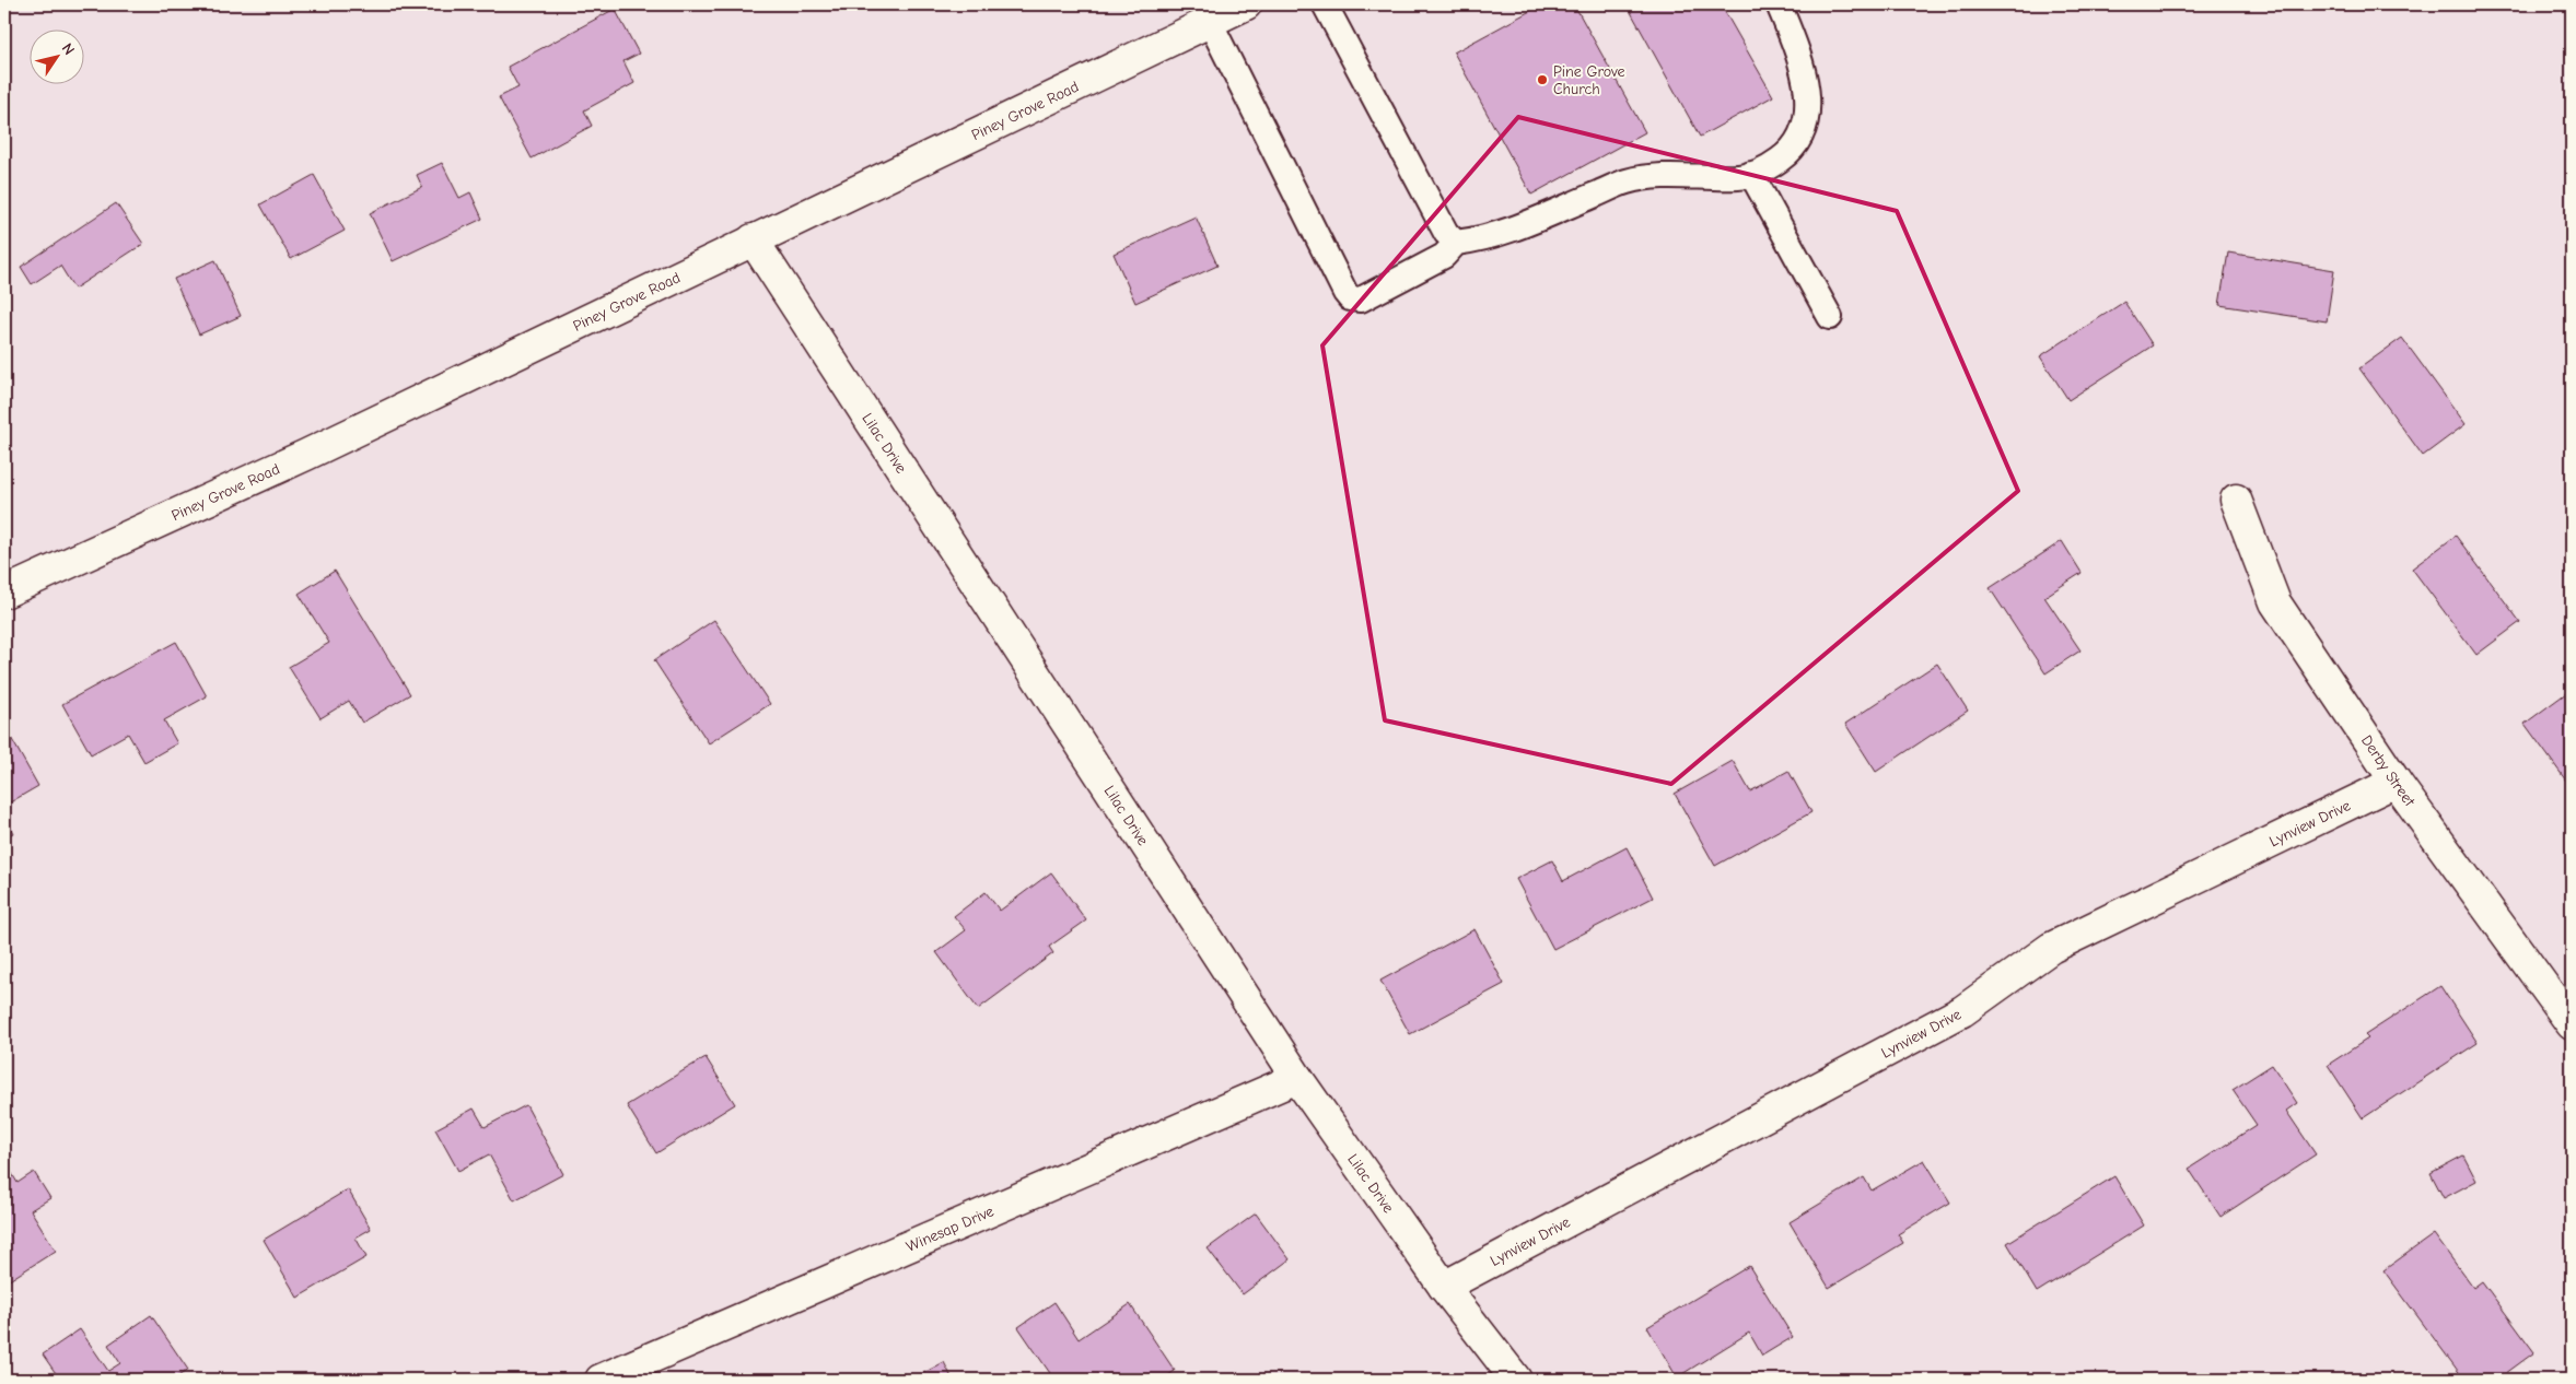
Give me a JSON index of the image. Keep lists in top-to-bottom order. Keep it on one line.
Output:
{"streets":{"street":["Piney Grove Road","Lilac Drive","Derby Street","Lynview Drive","Winesap Drive"]},"crossings":[["Piney Grove Road","Lilac Drive"],["Lilac Drive","Lynview Drive"],["Lilac Drive","Winesap Drive"],["Derby Street","Lynview Drive"]],"places":["Pine Grove Church"],"north":"top right"}
